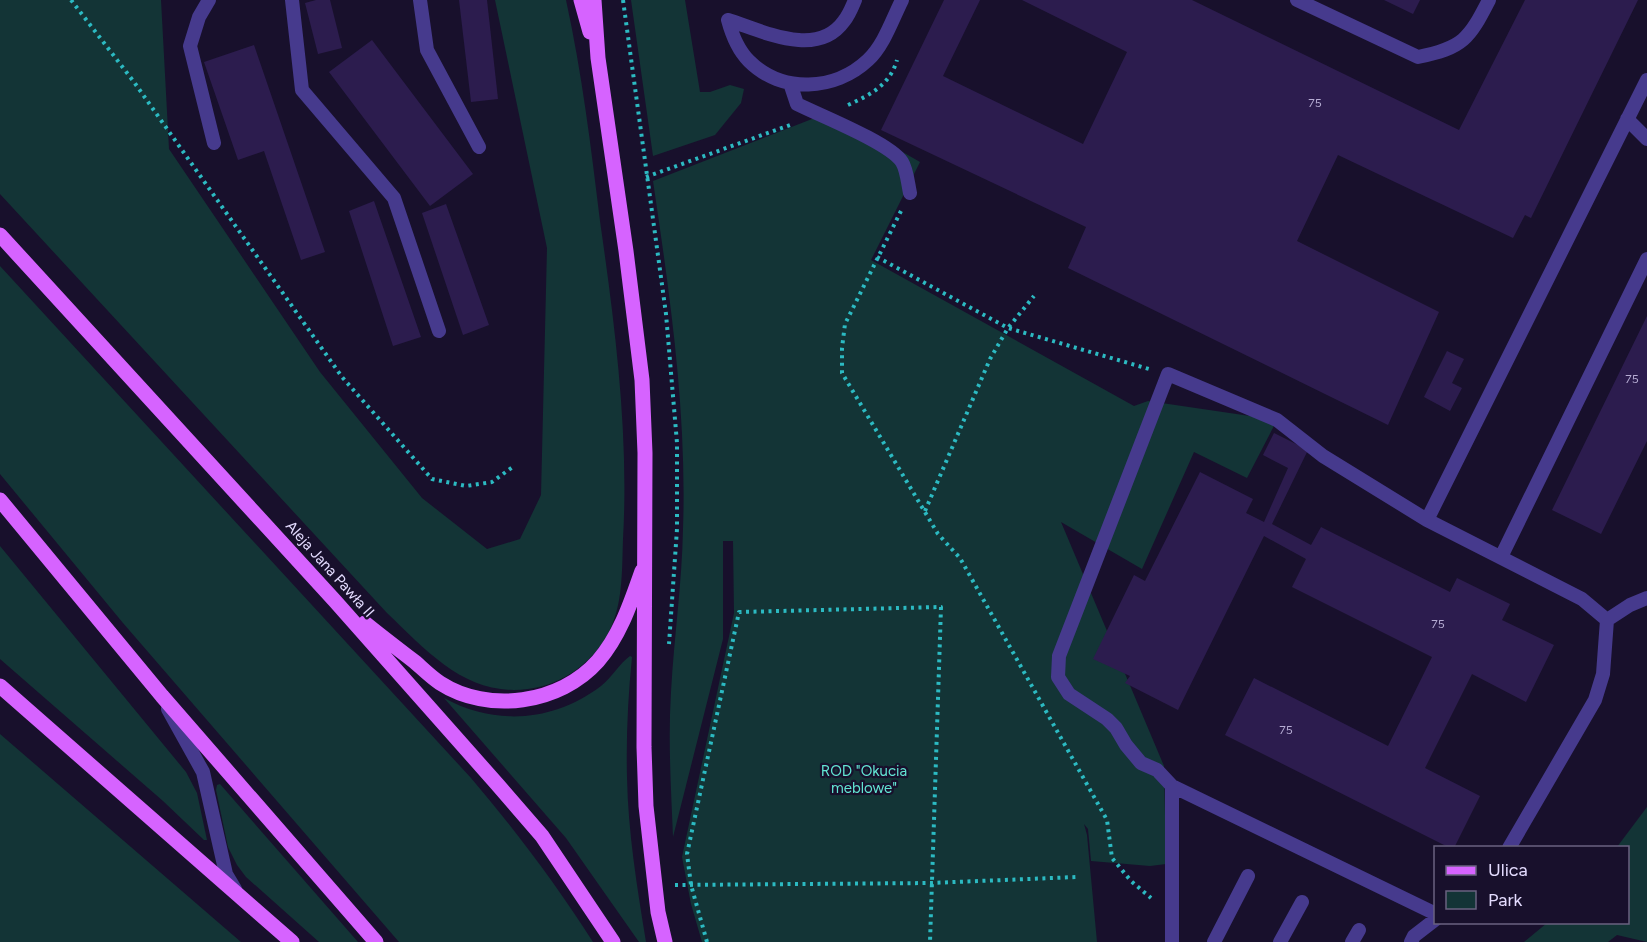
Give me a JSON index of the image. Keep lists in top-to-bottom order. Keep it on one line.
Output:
{"streets":{"main road":["Aleja Jana Pawła II"]},"parks":["ROD \"Okucia meblowe\""],"house_numbers":["75","75","75","75"],"legend":["Ulica","Park"]}
